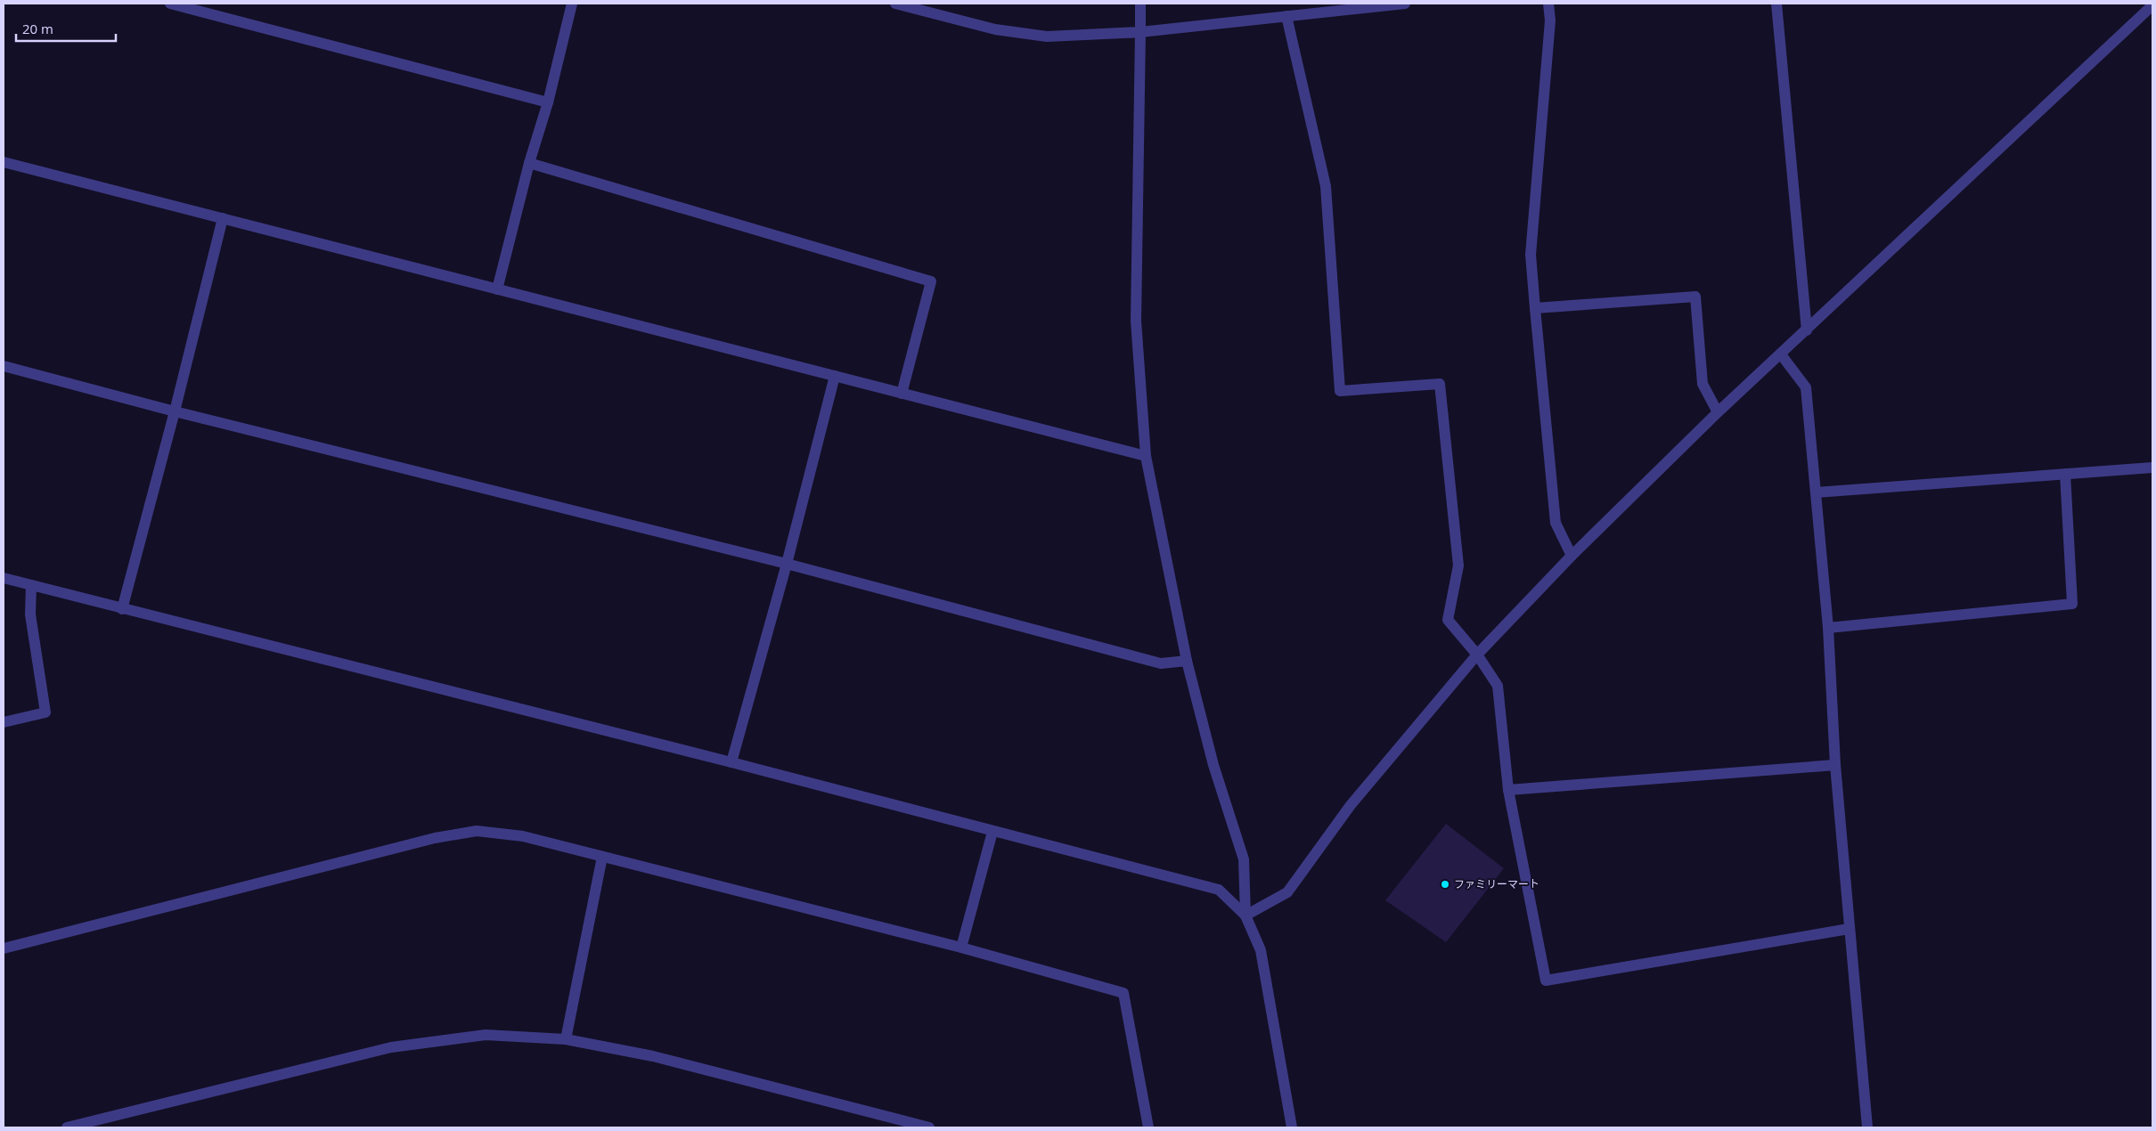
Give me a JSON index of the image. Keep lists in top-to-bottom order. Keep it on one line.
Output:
{"places":["ファミリーマート"],"scale_bar":"20 m"}
